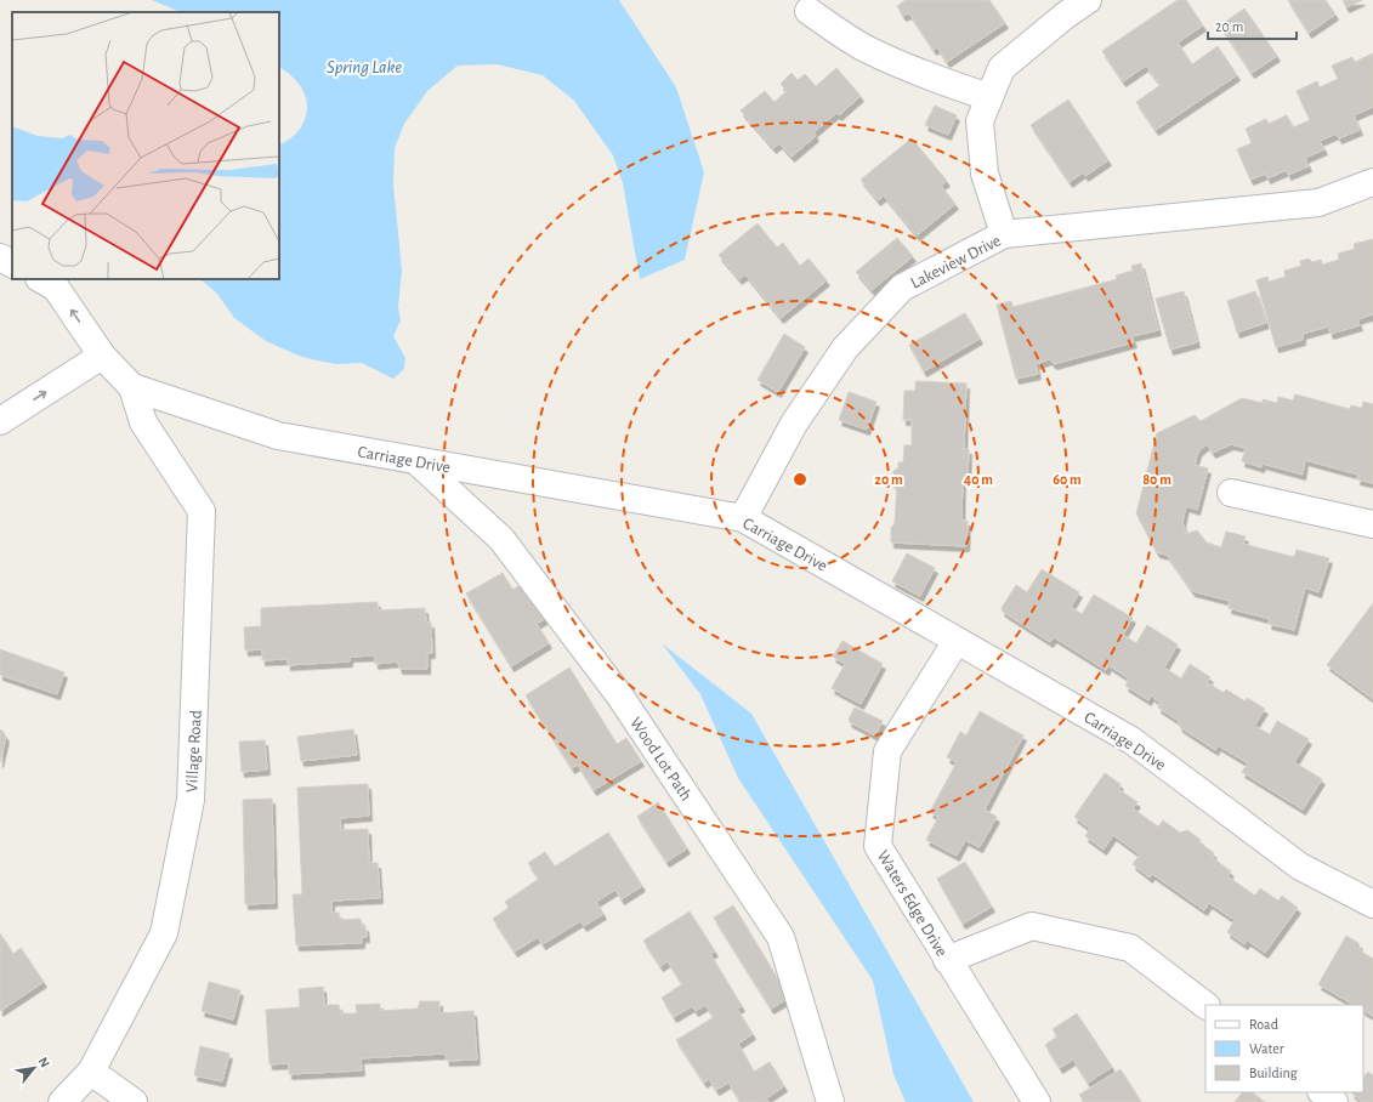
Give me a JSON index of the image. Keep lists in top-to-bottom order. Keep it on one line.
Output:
{"streets":{"street":["Lakeview Drive","Carriage Drive","Village Road","Wood Lot Path","Waters Edge Drive"]},"crossings":[["Lakeview Drive","Carriage Drive"],["Carriage Drive","Village Road"],["Carriage Drive","Wood Lot Path"],["Carriage Drive","Waters Edge Drive"]],"water":["Spring Lake"],"legend":["Road","Water","Building"],"scale_bar":"20 m","north":"top right","rings":["20 m","40 m","60 m","80 m"]}
